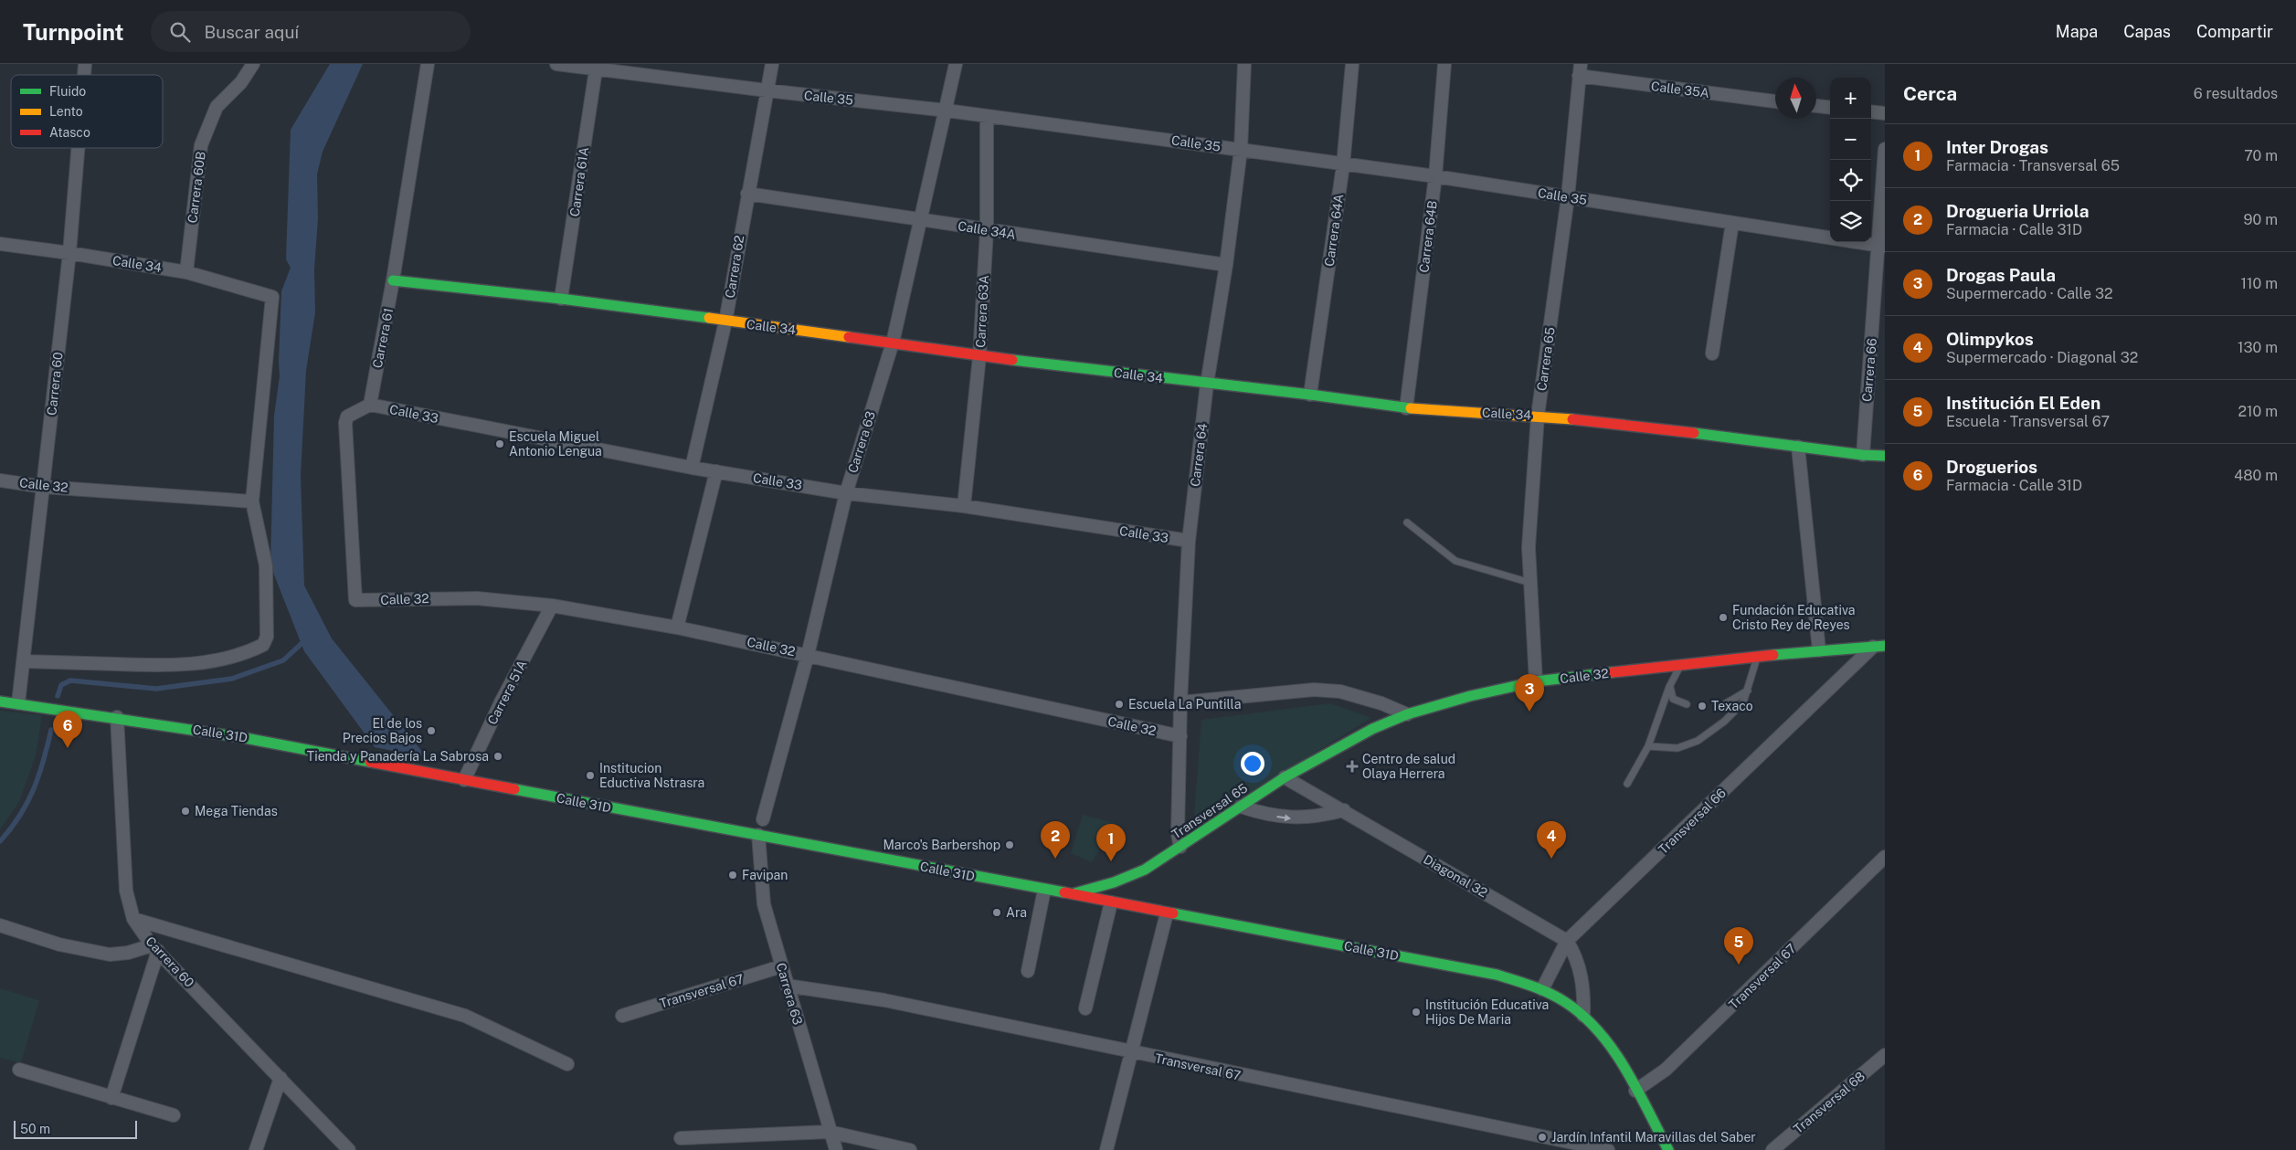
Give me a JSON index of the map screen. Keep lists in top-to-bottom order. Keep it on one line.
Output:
{"streets":{"street":["Calle 35A","Calle 35","Carrera 61A","Carrera 60B","Calle 34A","Carrera 64A","Carrera 64B","Calle 34","Carrera 62","Carrera 63A","Carrera 61","Carrera 65","Carrera 66","Carrera 60","Calle 33","Carrera 63","Carrera 64","Calle 32","Carrera 51A","Calle 31D","Transversal 65","Transversal 66","Diagonal 32","Transversal 67","Transversal 68"]},"crossings":[["Calle 35A","Carrera 65"],["Calle 35","Carrera 61A"],["Calle 35","Carrera 64A"],["Calle 35","Carrera 64B"],["Calle 35","Carrera 62"],["Calle 35","Carrera 63A"],["Calle 35","Carrera 65"],["Calle 35","Carrera 66"],["Calle 35","Carrera 63"],["Calle 35","Carrera 64"],["Carrera 61A","Calle 34"],["Carrera 60B","Calle 34"],["Calle 34A","Carrera 62"],["Calle 34A","Carrera 63A"],["Calle 34A","Carrera 63"],["Calle 34A","Carrera 64"],["Carrera 64A","Calle 34"],["Carrera 64B","Calle 34"],["Calle 34","Carrera 62"],["Calle 34","Carrera 63A"],["Calle 34","Carrera 61"],["Calle 34","Carrera 65"],["Calle 34","Carrera 66"],["Calle 34","Carrera 60"],["Calle 34","Carrera 63"],["Calle 34","Carrera 64"],["Calle 34","Calle 32"],["Carrera 62","Calle 33"],["Carrera 63A","Calle 33"],["Carrera 61","Calle 33"],["Carrera 61","Calle 32"],["Carrera 65","Calle 32"],["Carrera 60","Calle 32"],["Carrera 60","Calle 31D"],["Calle 33","Carrera 63"],["Calle 33","Carrera 64"],["Calle 33","Calle 32"],["Carrera 63","Calle 32"],["Carrera 63","Calle 31D"],["Carrera 63","Transversal 67"],["Carrera 64","Calle 32"],["Carrera 64","Transversal 65"],["Calle 32","Carrera 51A"],["Calle 32","Transversal 65"],["Calle 32","Transversal 66"],["Carrera 51A","Calle 31D"],["Calle 31D","Transversal 65"],["Calle 31D","Transversal 66"],["Transversal 65","Diagonal 32"],["Transversal 66","Diagonal 32"]],"places":{"other":["Escuela Miguel Antonio Lengua","Fundación Educativa Cristo Rey de Reyes","Escuela La Puntilla","Texaco","El de los Precios Bajos","Tienda y Panadería La Sabrosa","Institucion Eductiva Nstrasra","Mega Tiendas","Marco's Barbershop","Favipan","Ara","Institución Educativa Hijos De Maria","Jardín Infantil Maravillas del Saber"],"health":["Centro de salud Olaya Herrera"]},"legend":["Fluido","Lento","Atasco"],"scale_bar":"50 m","north":"top","page":{"header":"Turnpoint","search":"Buscar aquí","nav":["Mapa","Capas","Compartir"],"heading":["Cerca","6 resultados"],"map_buttons":["+","−"],"list":[{"mark":"1","name":"Inter Drogas","note":"Farmacia · Transversal 65","value":"70 m"},{"mark":"2","name":"Drogueria Urriola","note":"Farmacia · Calle 31D","value":"90 m"},{"mark":"3","name":"Drogas Paula","note":"Supermercado · Calle 32","value":"110 m"},{"mark":"4","name":"Olimpykos","note":"Supermercado · Diagonal 32","value":"130 m"},{"mark":"5","name":"Institución El Eden","note":"Escuela · Transversal 67","value":"210 m"},{"mark":"6","name":"Droguerios","note":"Farmacia · Calle 31D","value":"480 m"}],"pins":["3","6","2","4","1","5"],"scale":"50 m"}}
